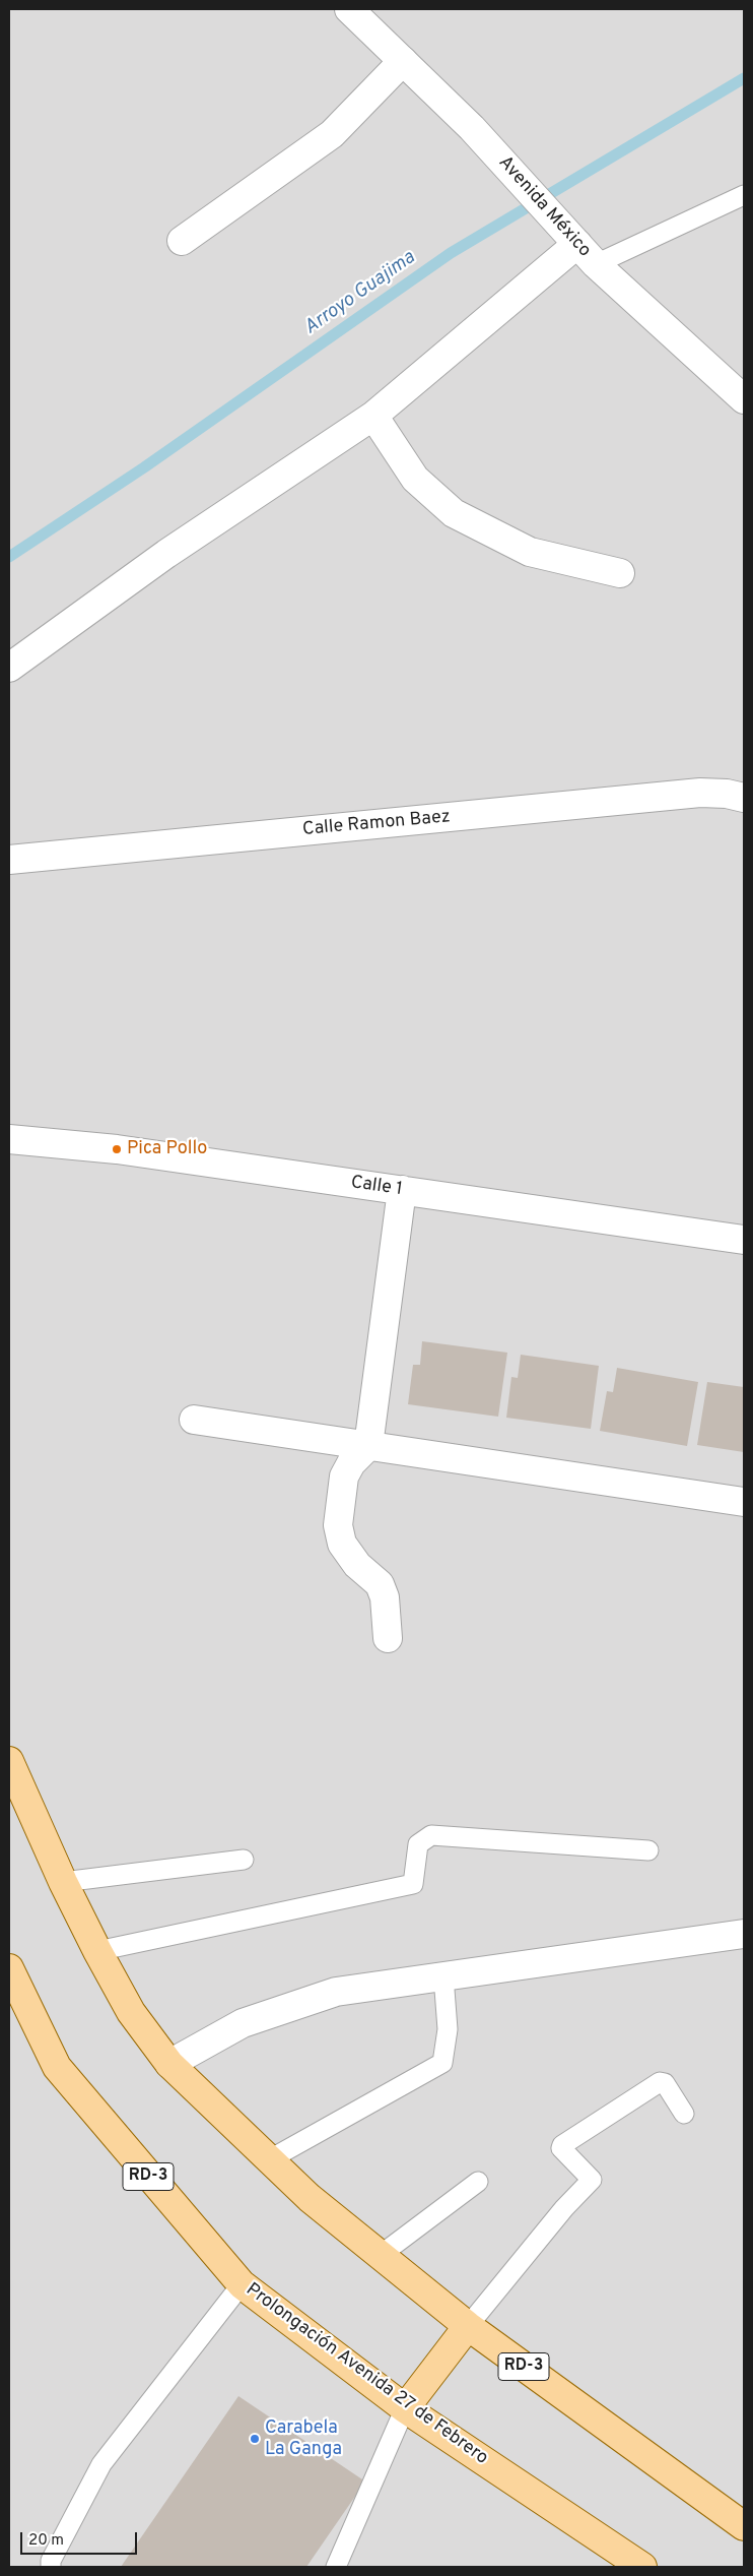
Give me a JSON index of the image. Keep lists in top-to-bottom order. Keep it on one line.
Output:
{"streets":{"main road":["RD-3","Prolongación Avenida 27 de Febrero"],"street":["Avenida México","Calle Ramon Baez","Calle 1"]},"water":["Arroyo Guajima"],"places":["Pica Pollo","Carabela La Ganga"],"scale_bar":"20 m"}
